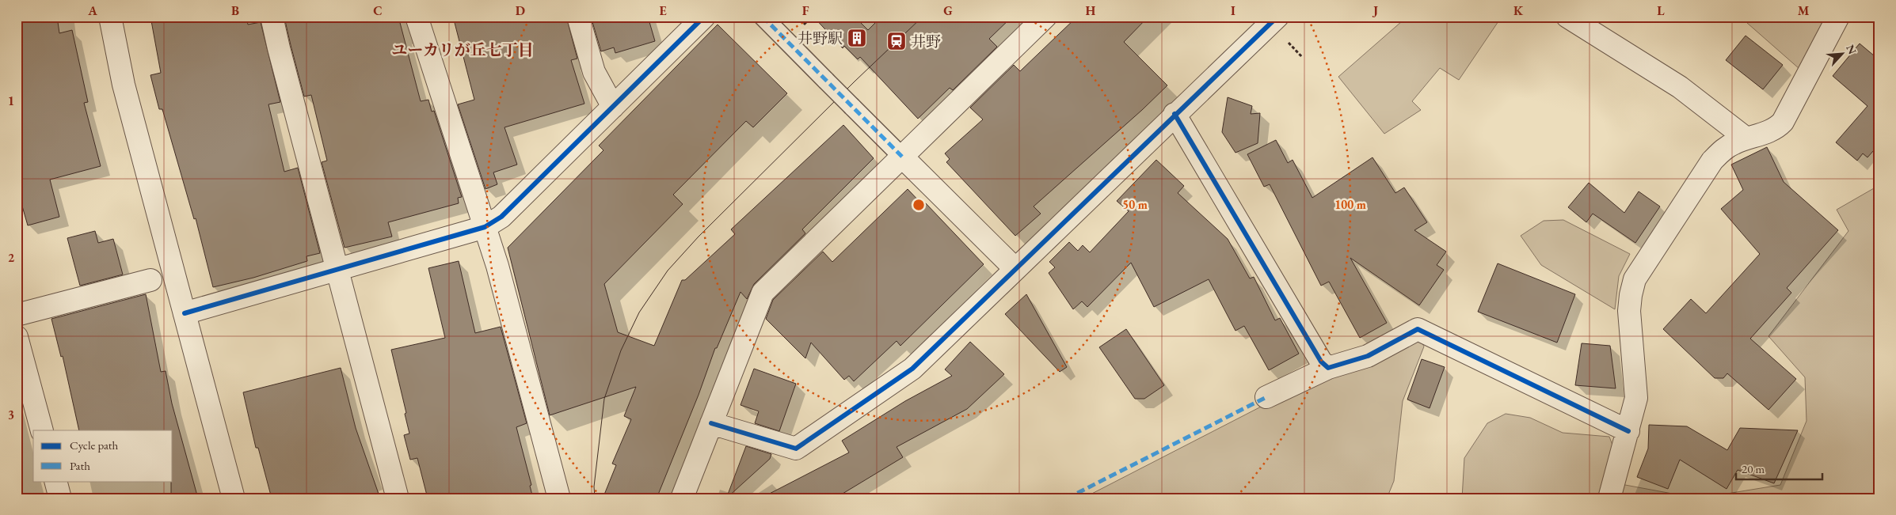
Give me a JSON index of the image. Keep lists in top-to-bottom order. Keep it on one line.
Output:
{"districts":["ユーカリが丘七丁目"],"places":{"building":["井野駅"],"station":["井野"]},"legend":["Cycle path","Path"],"scale_bar":"20 m","north":"top right","grid":{"columns":["A","B","C","D","E","F","G","H","I","J","K","L","M"],"rows":["1","2","3"]},"rings":["50 m","100 m"]}
